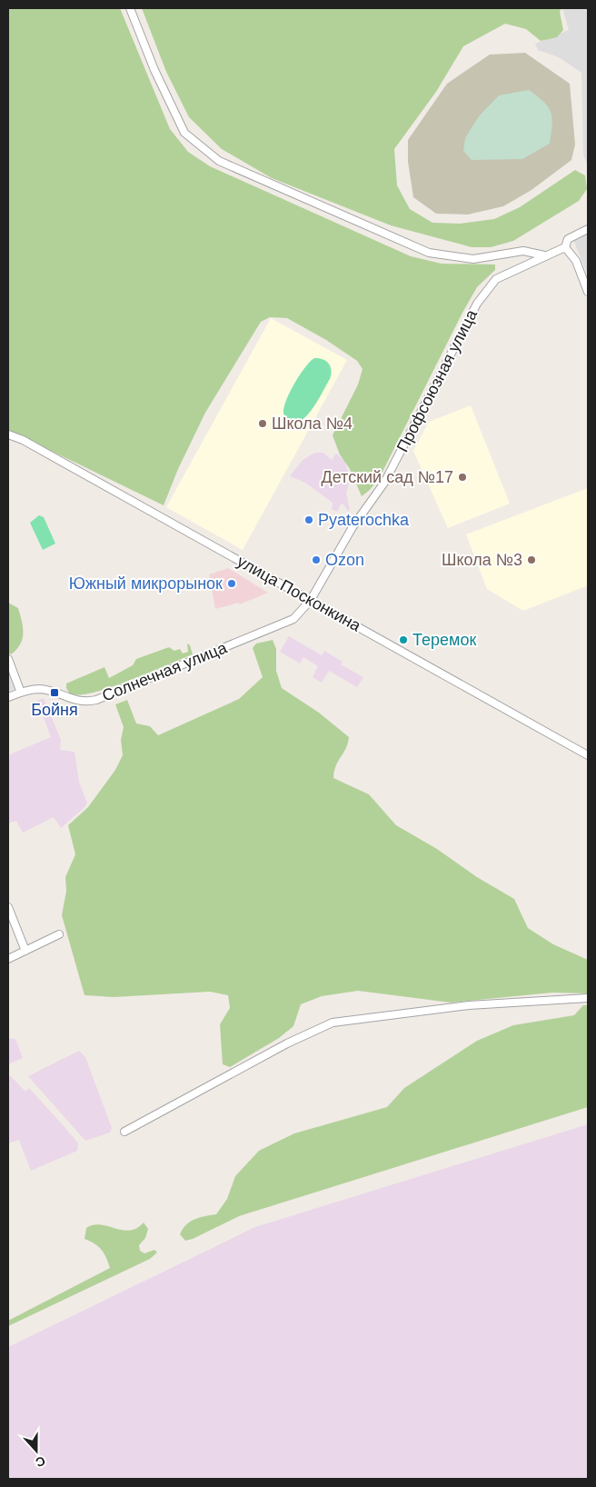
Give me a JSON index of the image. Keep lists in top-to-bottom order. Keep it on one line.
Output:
{"streets":{"street":["Профсоюзная улица","улица Посконкина","Солнечная улица"]},"crossings":[["Профсоюзная улица","улица Посконкина"],["Профсоюзная улица","Солнечная улица"],["улица Посконкина","Солнечная улица"]],"places":{"other":["Школа №4","Детский сад №17","Pyaterochka","Ozon","Школа №3","Южный микрорынок","Теремок"],"transit":["Бойня"]},"north":"bottom"}
